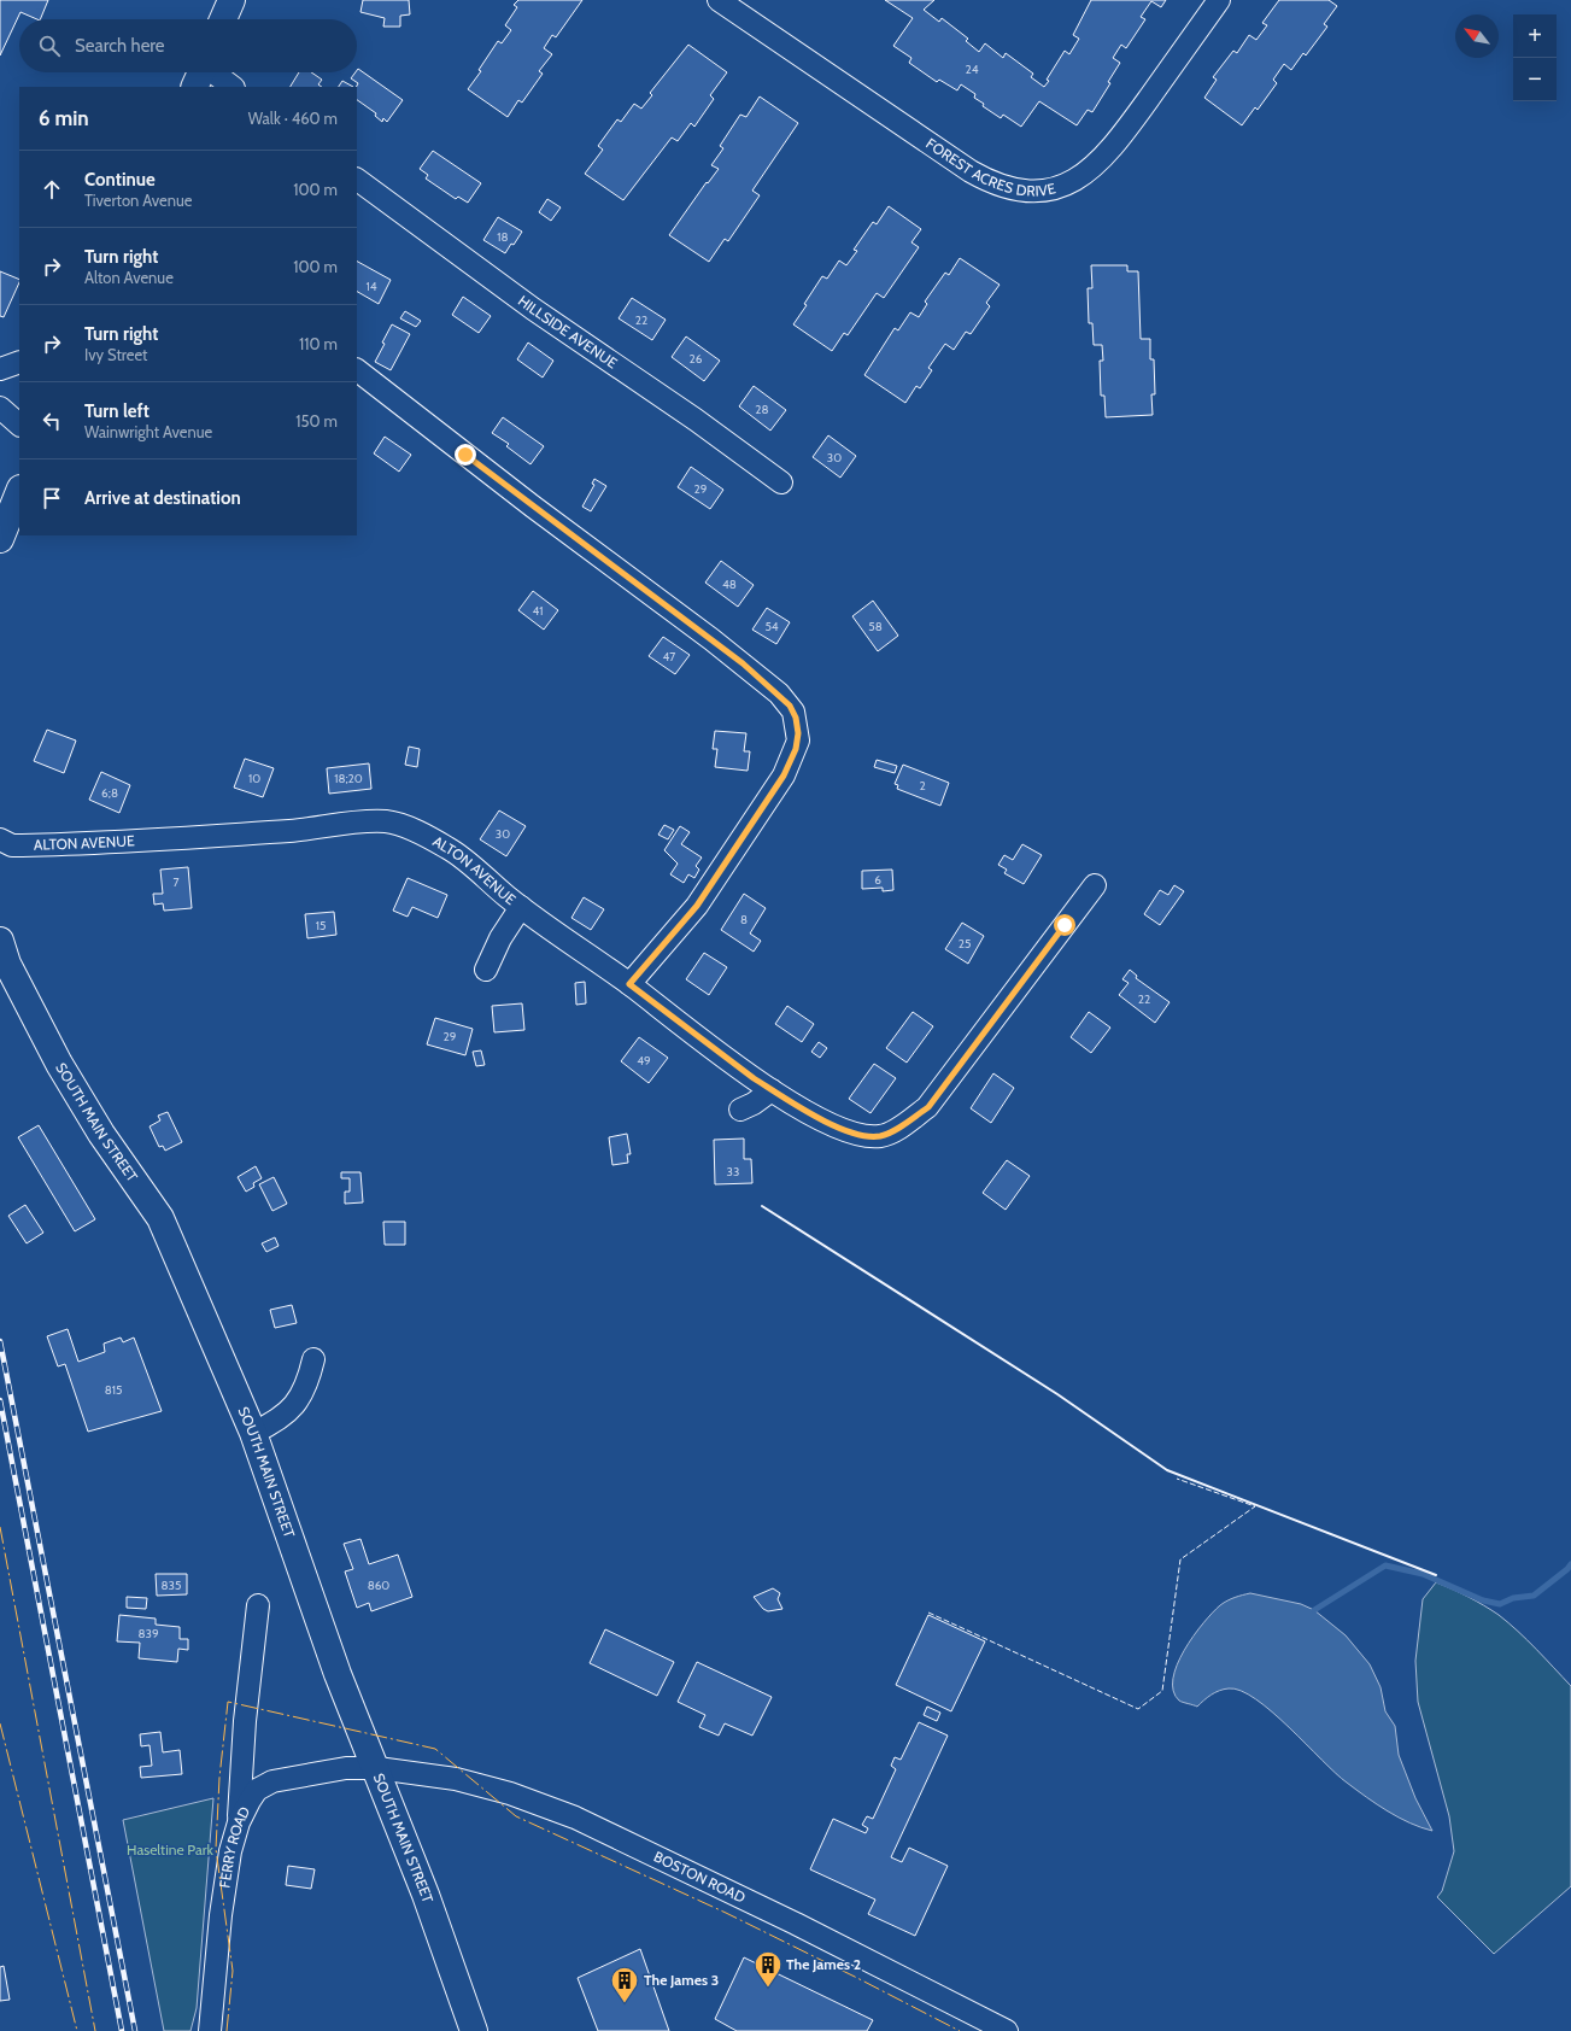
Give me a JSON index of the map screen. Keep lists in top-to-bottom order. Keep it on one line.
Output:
{"streets":{"main road":["SOUTH MAIN STREET"],"street":["FOREST ACRES DRIVE","HILLSIDE AVENUE","ALTON AVENUE","FERRY ROAD","BOSTON ROAD"]},"crossings":[["SOUTH MAIN STREET","FERRY ROAD"],["SOUTH MAIN STREET","BOSTON ROAD"],["FERRY ROAD","BOSTON ROAD"]],"parks":["Haseltine Park"],"places":{"building":["The James 2","The James 3"]},"house_numbers":["24","18","14","22","26","28","30","29","48","41","54","58","47","10","18;20","2","6;8","30","6","7","8","15","25","22","29","49","33","815","835","860","839"],"north":"top left","page":{"map_buttons":["+","−"],"search":"Search here","heading":["6 min","Walk · 460 m"],"list":[["Continue","Tiverton Avenue","100 m"],["Turn right","Alton Avenue","100 m"],["Turn right","Ivy Street","110 m"],["Turn left","Wainwright Avenue","150 m"],"Arrive at destination"]}}
